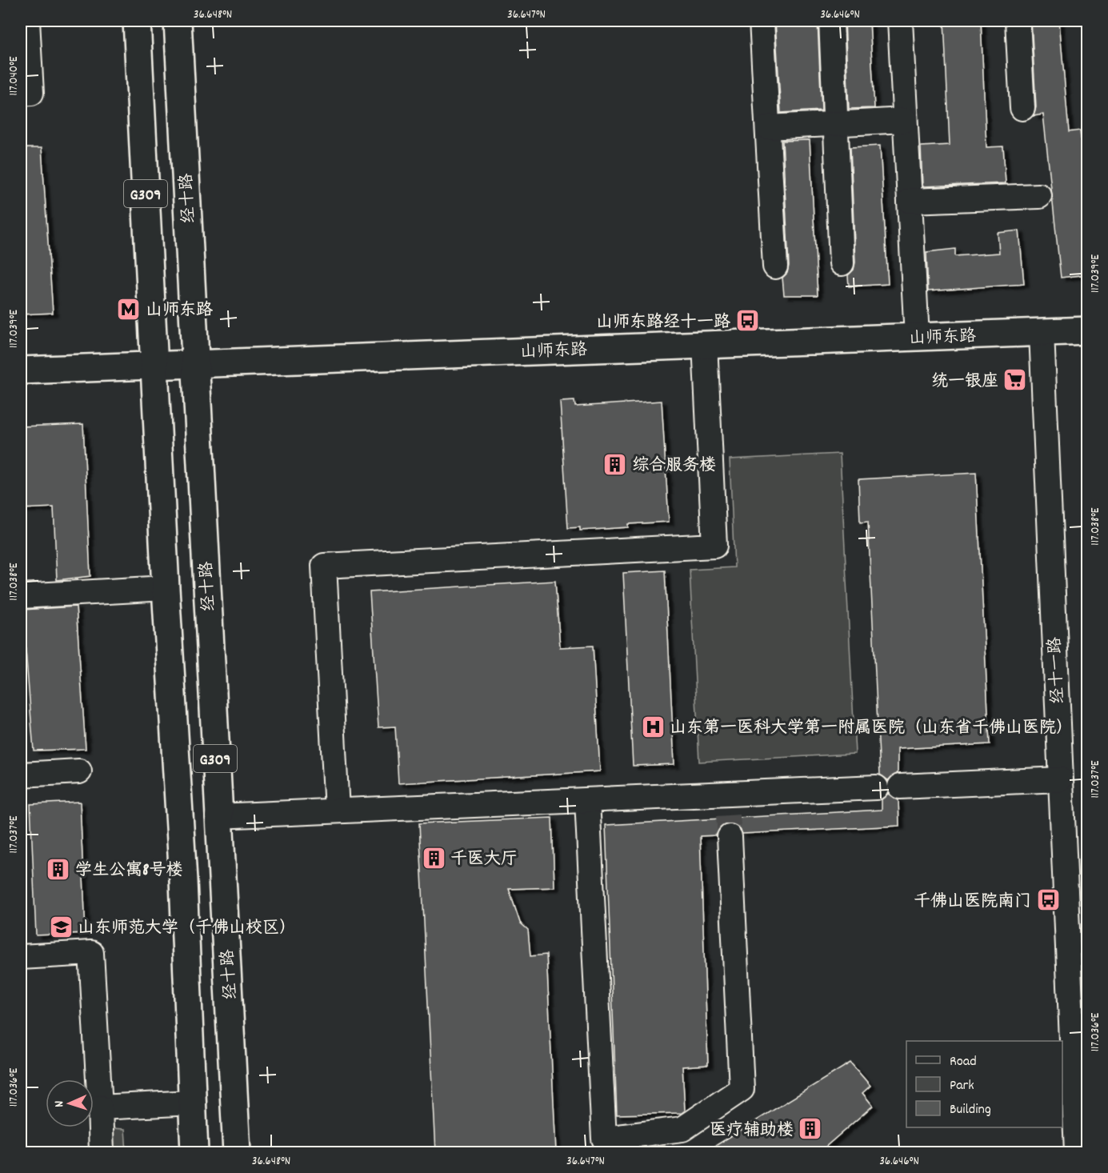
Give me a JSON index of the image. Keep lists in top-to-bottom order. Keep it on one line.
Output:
{"streets":{"main road":["G309","经十路","山师东路"],"street":["经十一路"]},"crossings":[["G309","山师东路"],["经十路","山师东路"],["山师东路","经十一路"]],"places":{"metro station":["山师东路"],"bus stop":["山师东路经十一路","千佛山医院南门"],"supermarket":["统一银座"],"building":["综合服务楼","千医大厅","学生公寓8号楼","医疗辅助楼"],"hospital":["山东第一医科大学第一附属医院（山东省千佛山医院）"],"school or university":["山东师范大学（千佛山校区）"]},"legend":["Road","Park","Building"],"north":"left","coordinates":["36.648°N","36.647°N","36.646°N","117.040°E","117.039°E","117.038°E","117.037°E","117.036°E"]}
